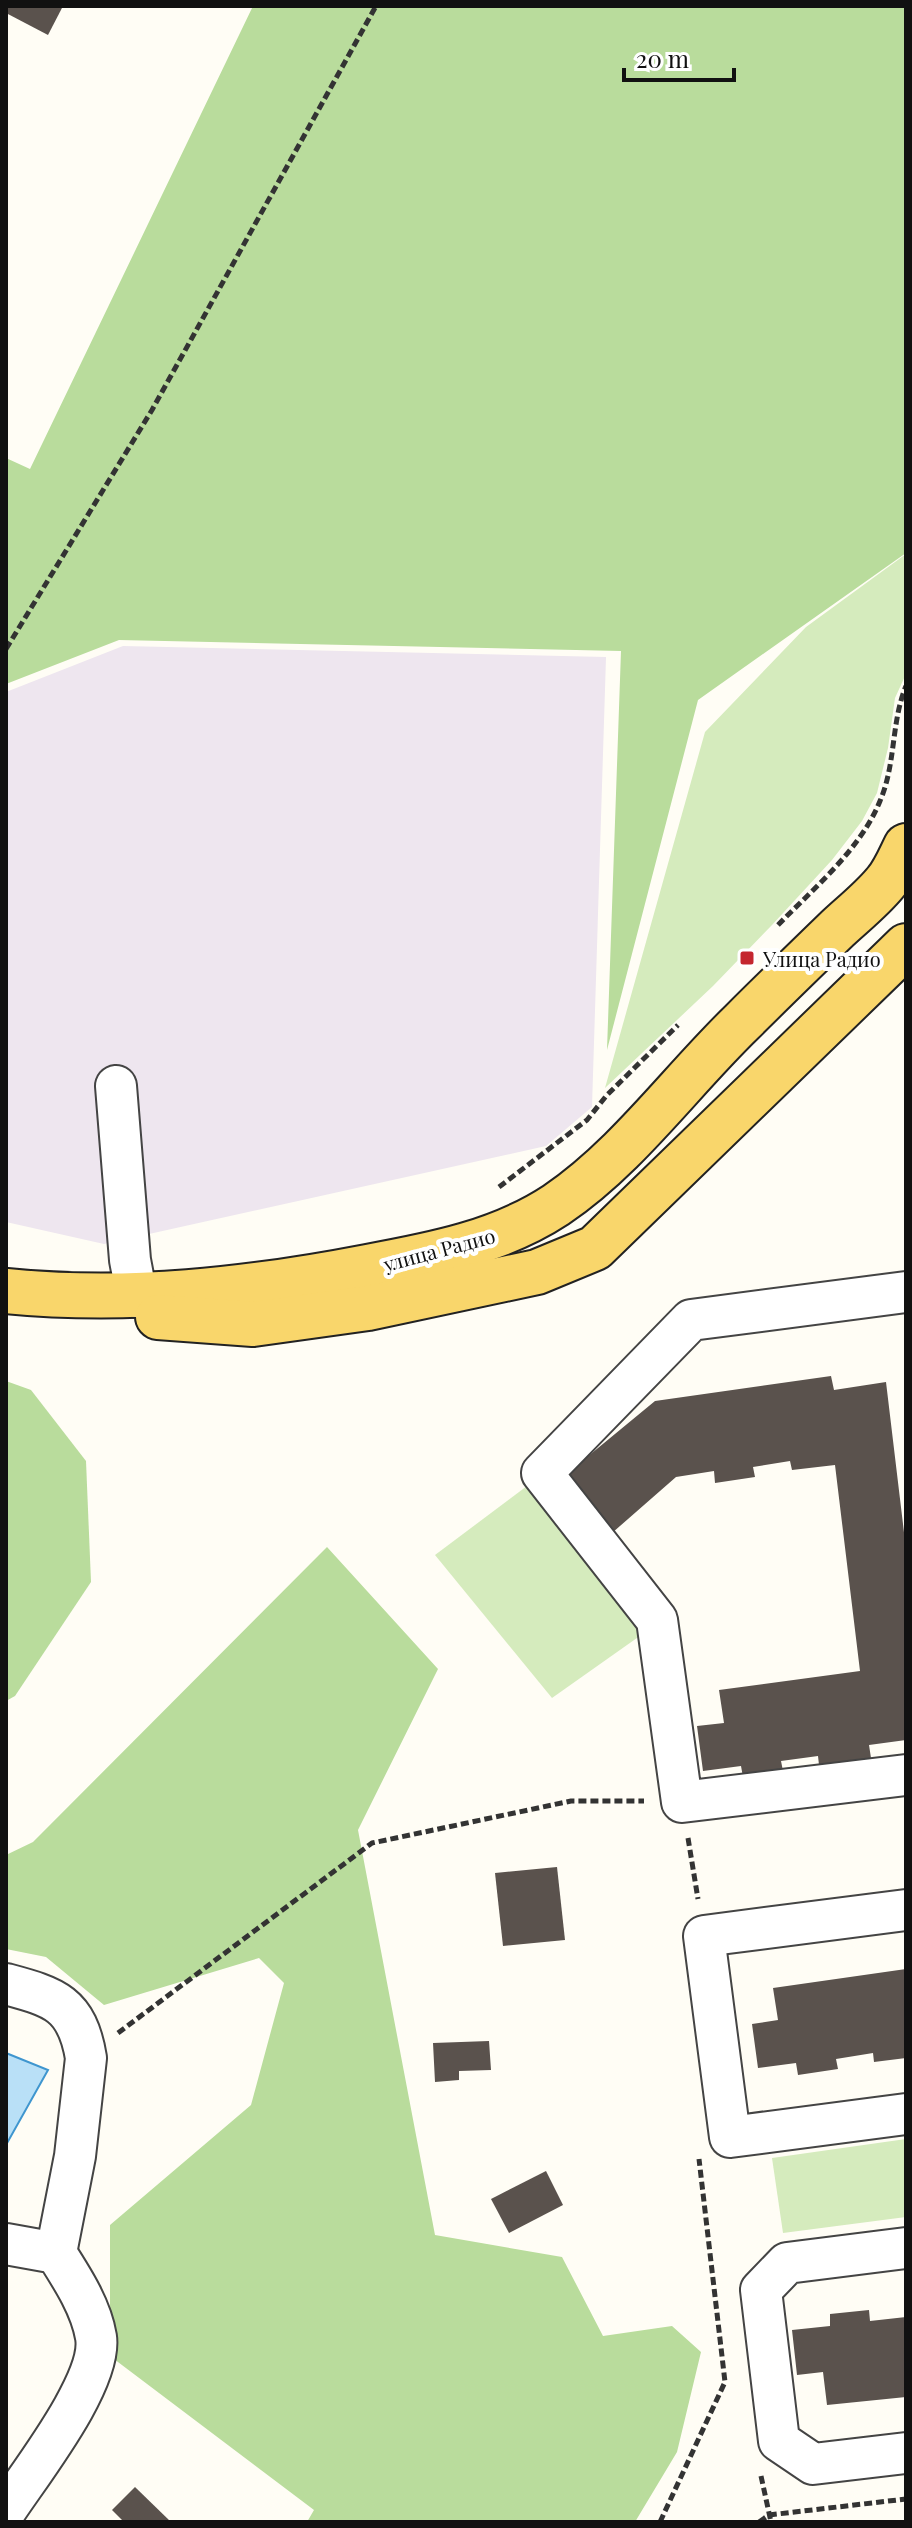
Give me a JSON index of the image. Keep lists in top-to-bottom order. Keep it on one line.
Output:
{"streets":{"main road":["улица Радио"]},"places":{"transit":["Улица Радио"]},"scale_bar":"20 m"}
